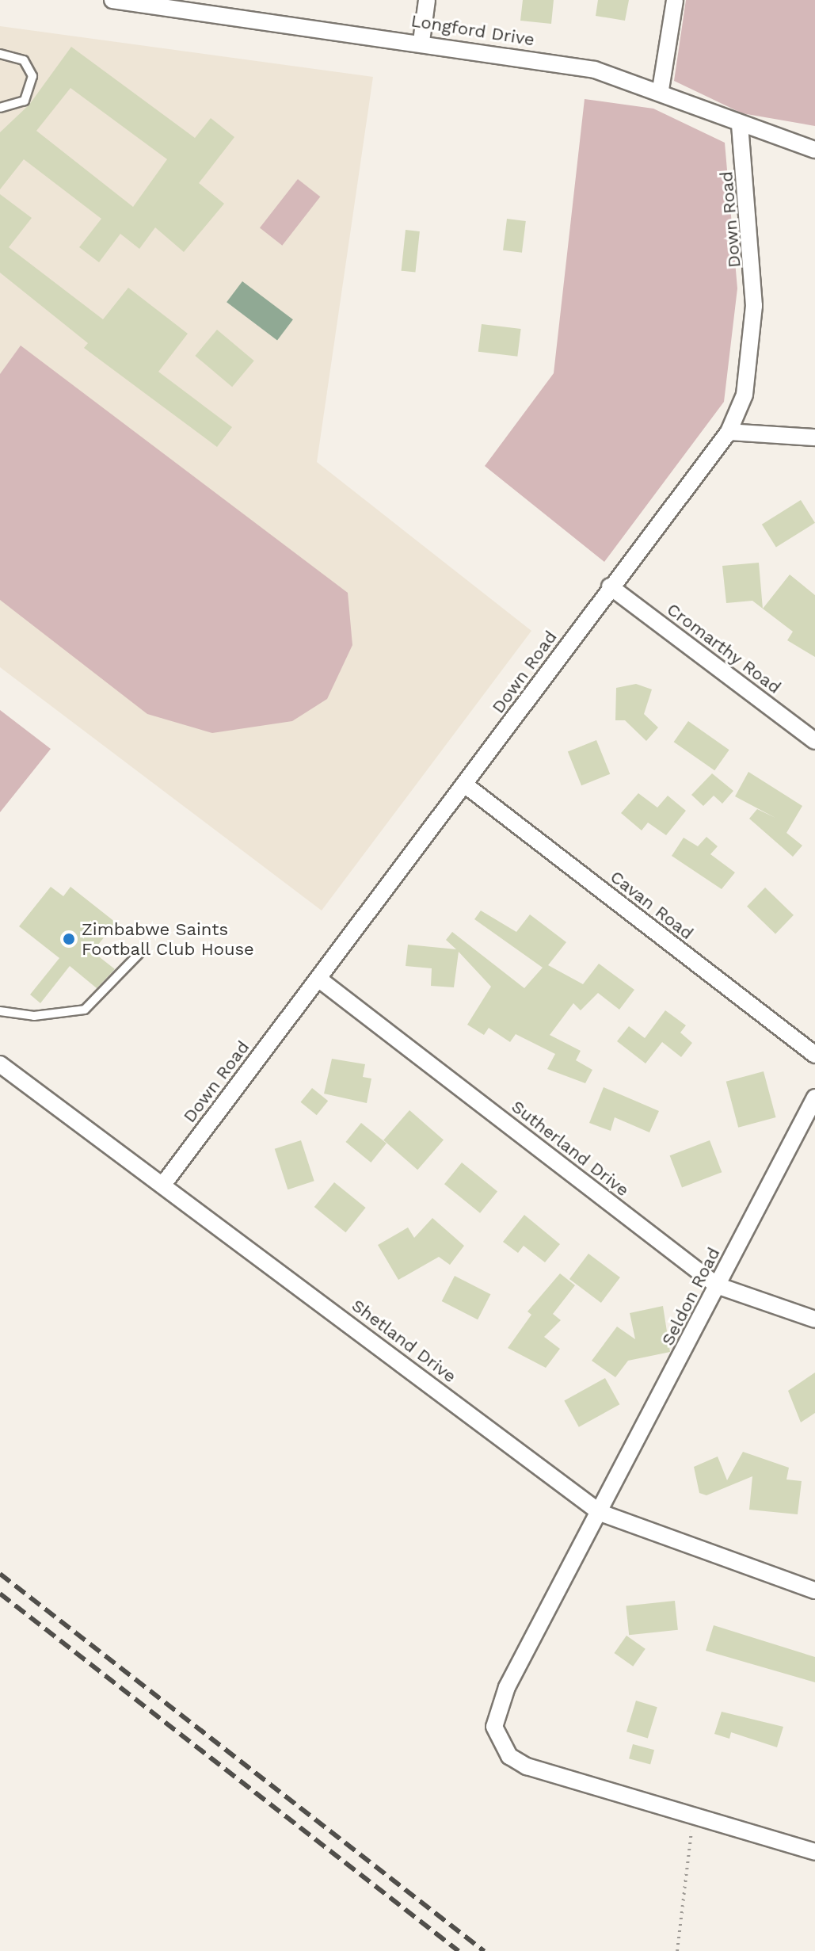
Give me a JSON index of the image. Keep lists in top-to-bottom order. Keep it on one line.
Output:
{"streets":{"street":["Longford Drive","Down Road","Cromarthy Road","Cavan Road","Sutherland Drive","Seldon Road","Shetland Drive"]},"crossings":[["Longford Drive","Down Road"],["Down Road","Cromarthy Road"],["Down Road","Cavan Road"],["Down Road","Sutherland Drive"],["Down Road","Shetland Drive"],["Sutherland Drive","Seldon Road"],["Seldon Road","Shetland Drive"]],"places":["Zimbabwe Saints Football Club House"]}
